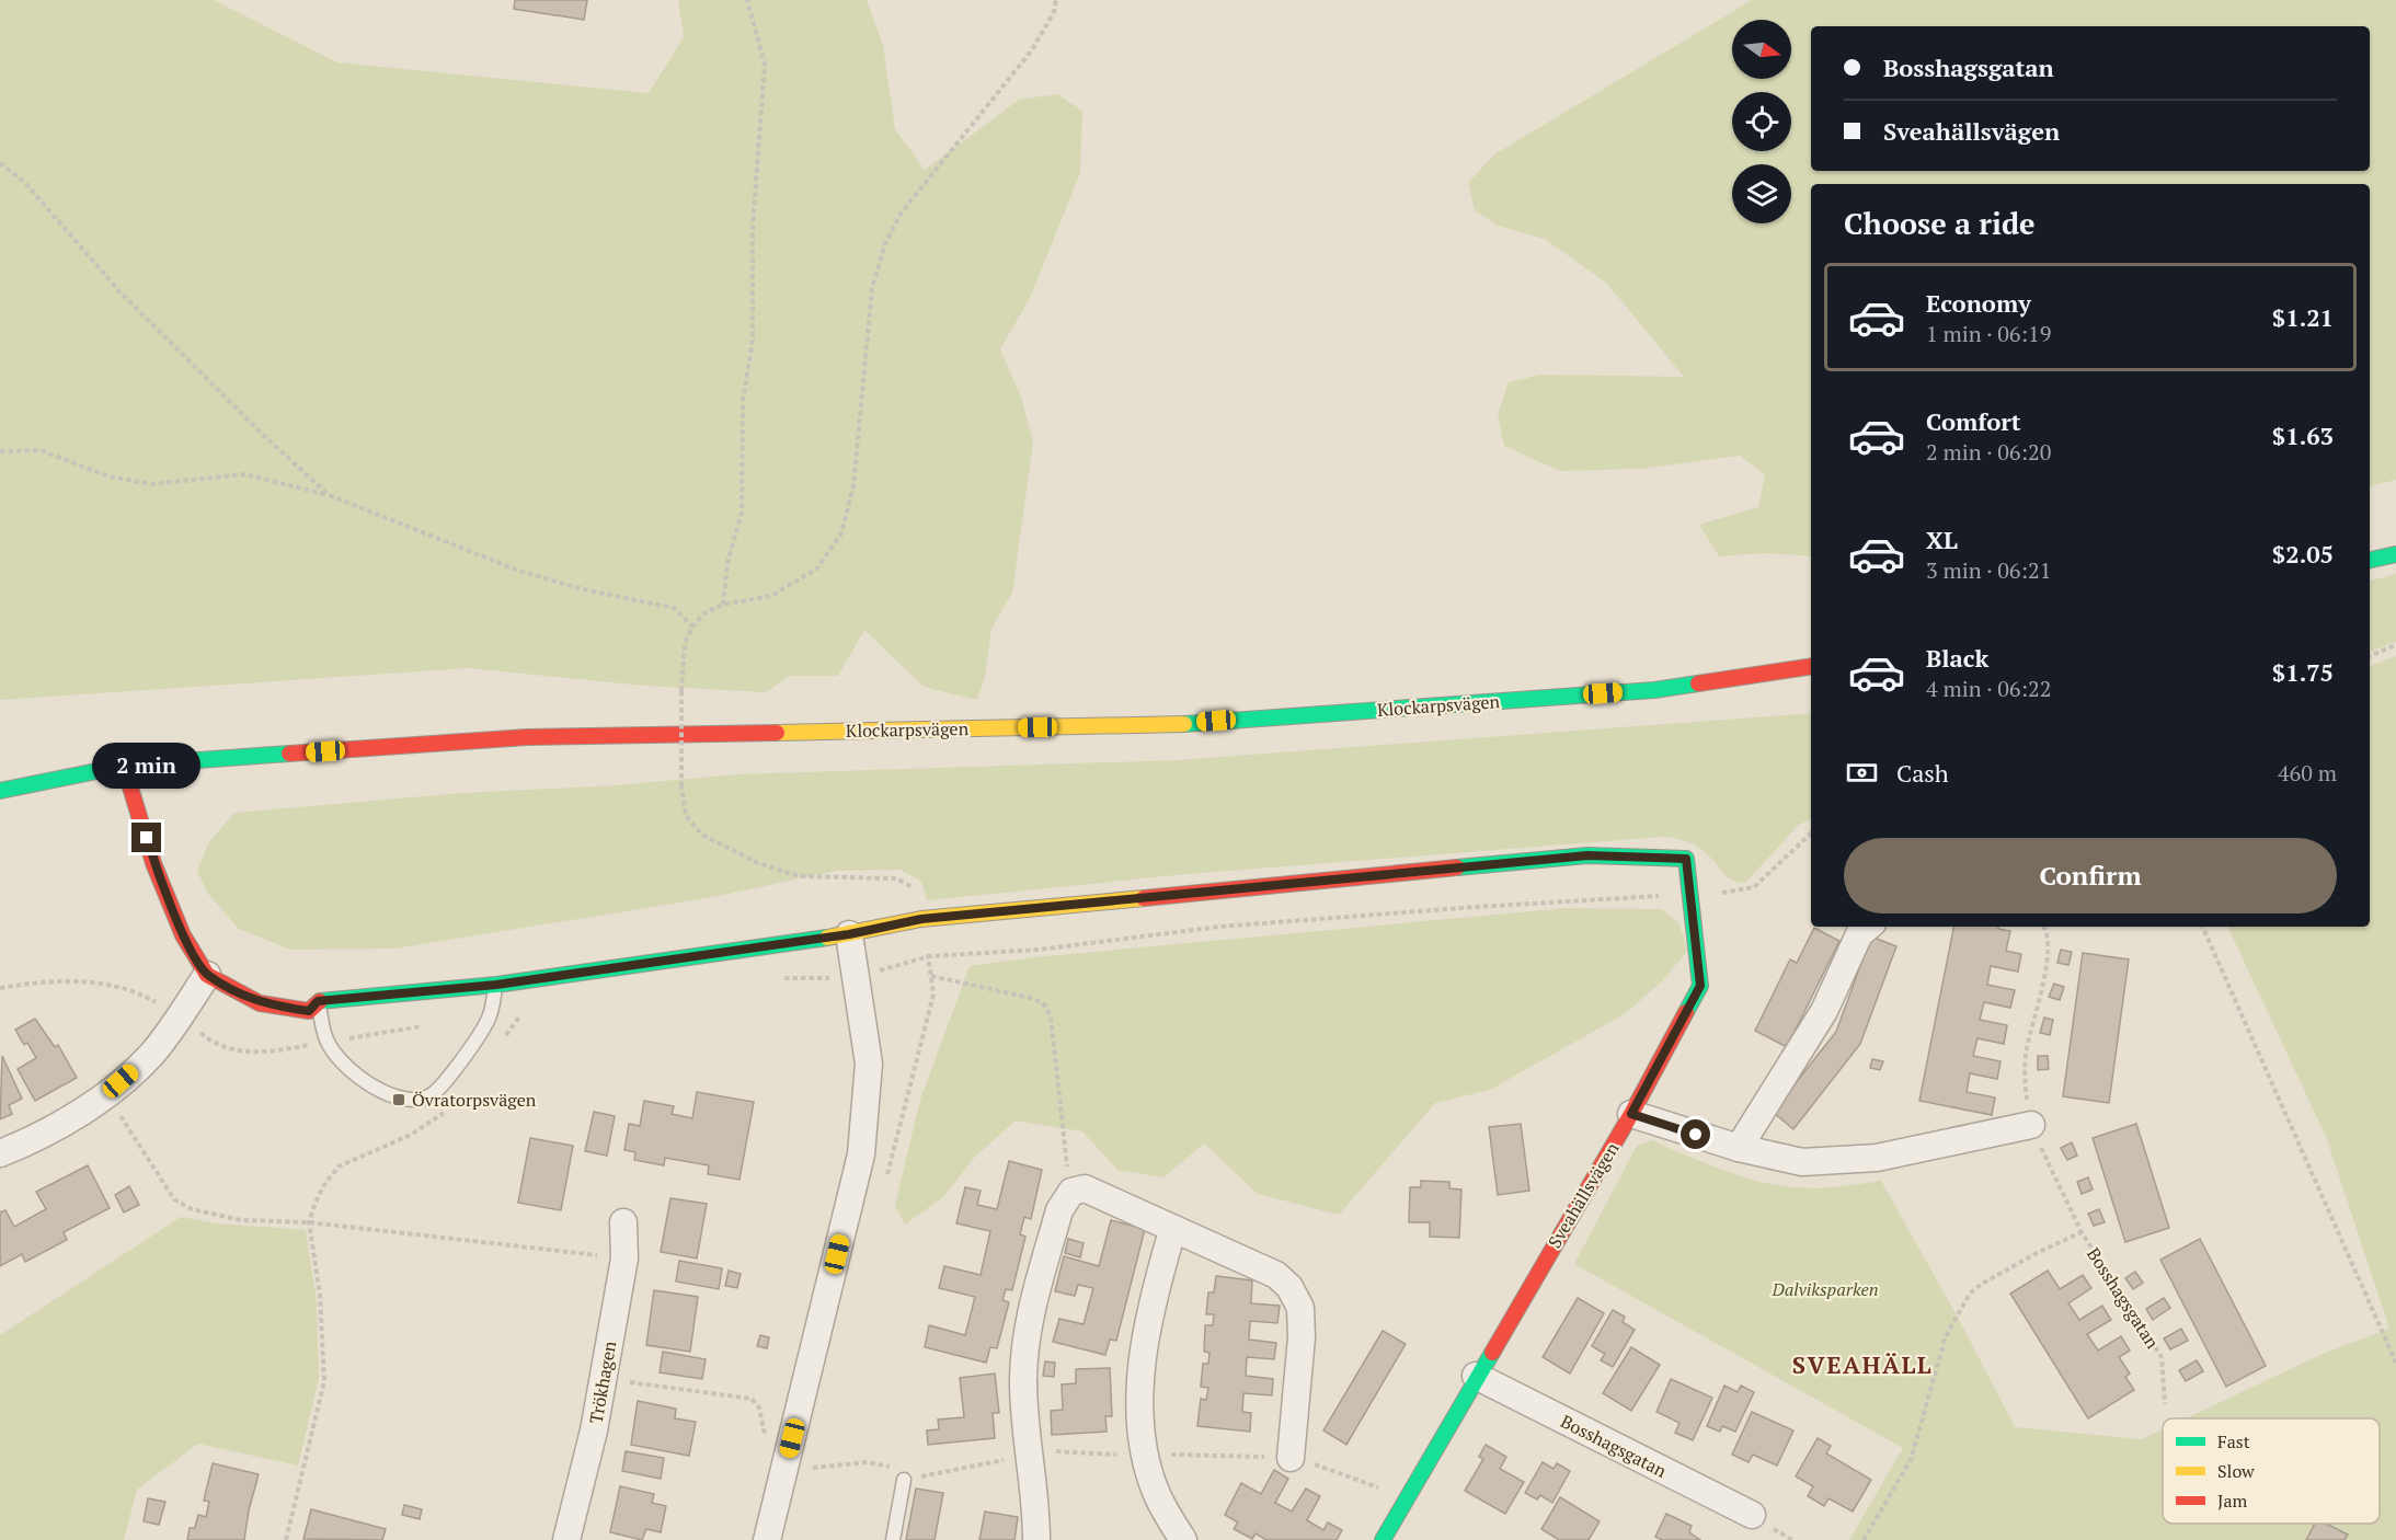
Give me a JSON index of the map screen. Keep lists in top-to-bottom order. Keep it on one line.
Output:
{"streets":{"street":["Klockarpsvägen","Sveahällsvägen","Bosshagsgatan","Trökhagen"]},"crossings":[["Sveahällsvägen","Bosshagsgatan"]],"districts":["SVEAHÄLL"],"parks":["Dalviksparken"],"places":{"transit":["Övratorpsvägen"]},"legend":["Fast","Slow","Jam"],"north":"right","page":{"banner":["Bosshagsgatan","Sveahällsvägen"],"heading":"Choose a ride","list":[{"name":"Economy","note":"1 min · 06:19","value":"$1.21"},{"name":"Comfort","note":"2 min · 06:20","value":"$1.63"},{"name":"XL","note":"3 min · 06:21","value":"$2.05"},{"name":"Black","note":"4 min · 06:22","value":"$1.75"}],"pay":["Cash","460 m"],"bubble":"2 min","buttons":"Confirm"}}
